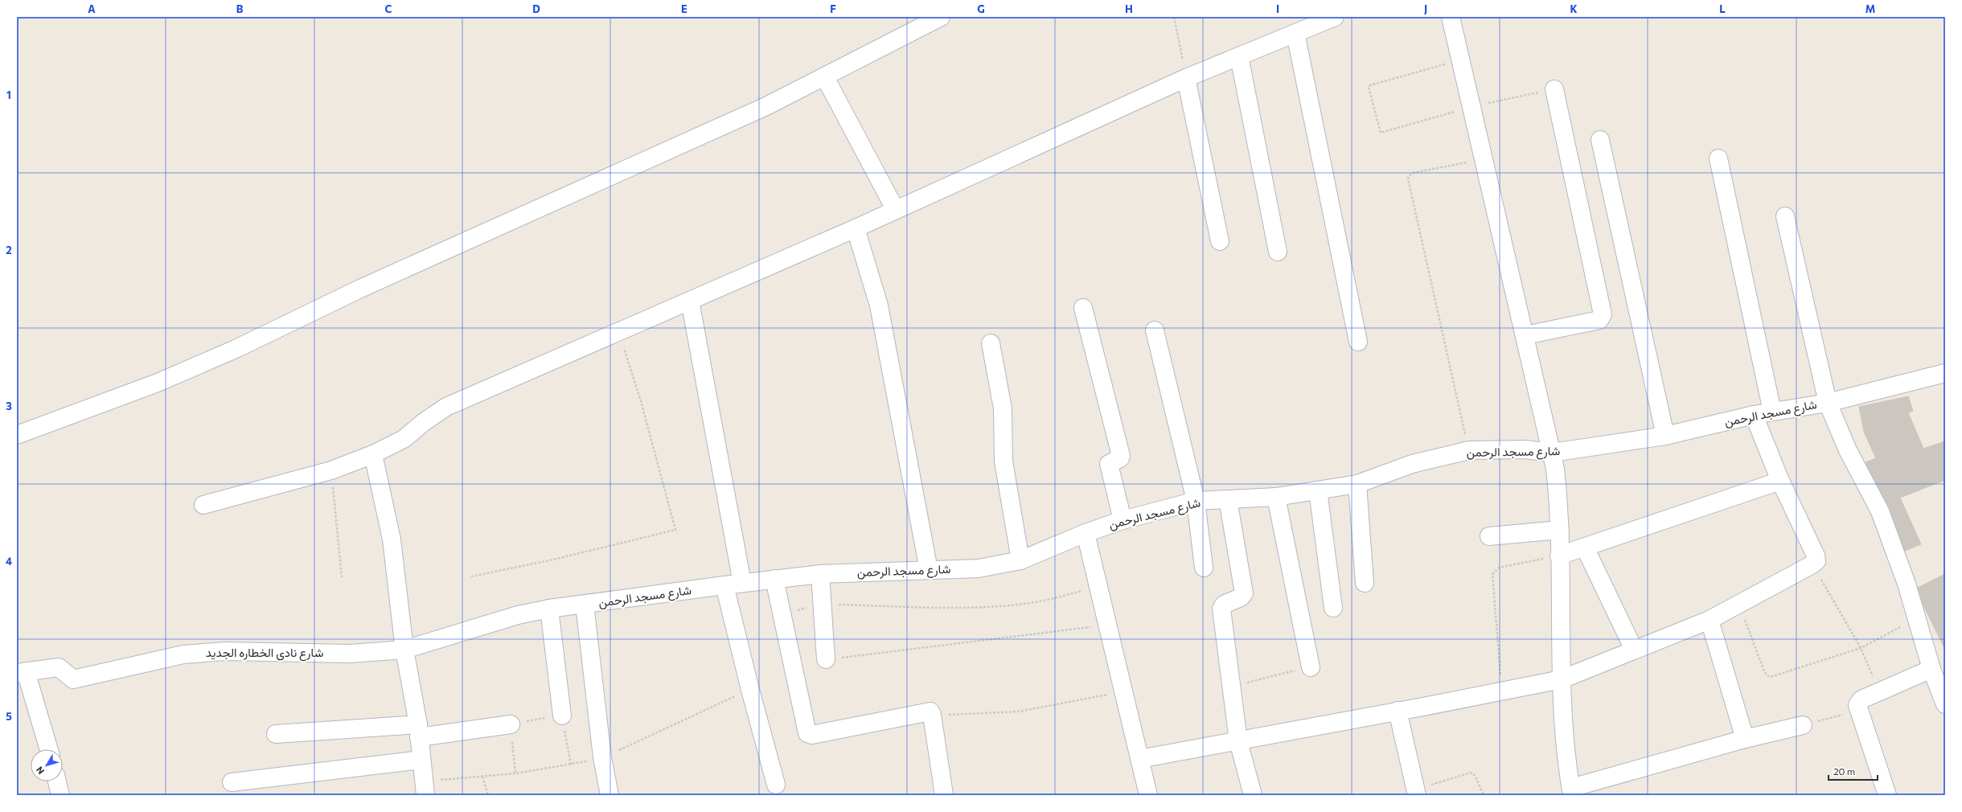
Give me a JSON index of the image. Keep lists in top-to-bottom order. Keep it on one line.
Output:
{"streets":{"street":["شارع مسجد الرحمن","شارع نادى الخطاره الجديد"]},"crossings":[["شارع مسجد الرحمن","شارع نادى الخطاره الجديد"]],"scale_bar":"20 m","north":"bottom left","grid":{"columns":["A","B","C","D","E","F","G","H","I","J","K","L","M"],"rows":["1","2","3","4","5"]}}
